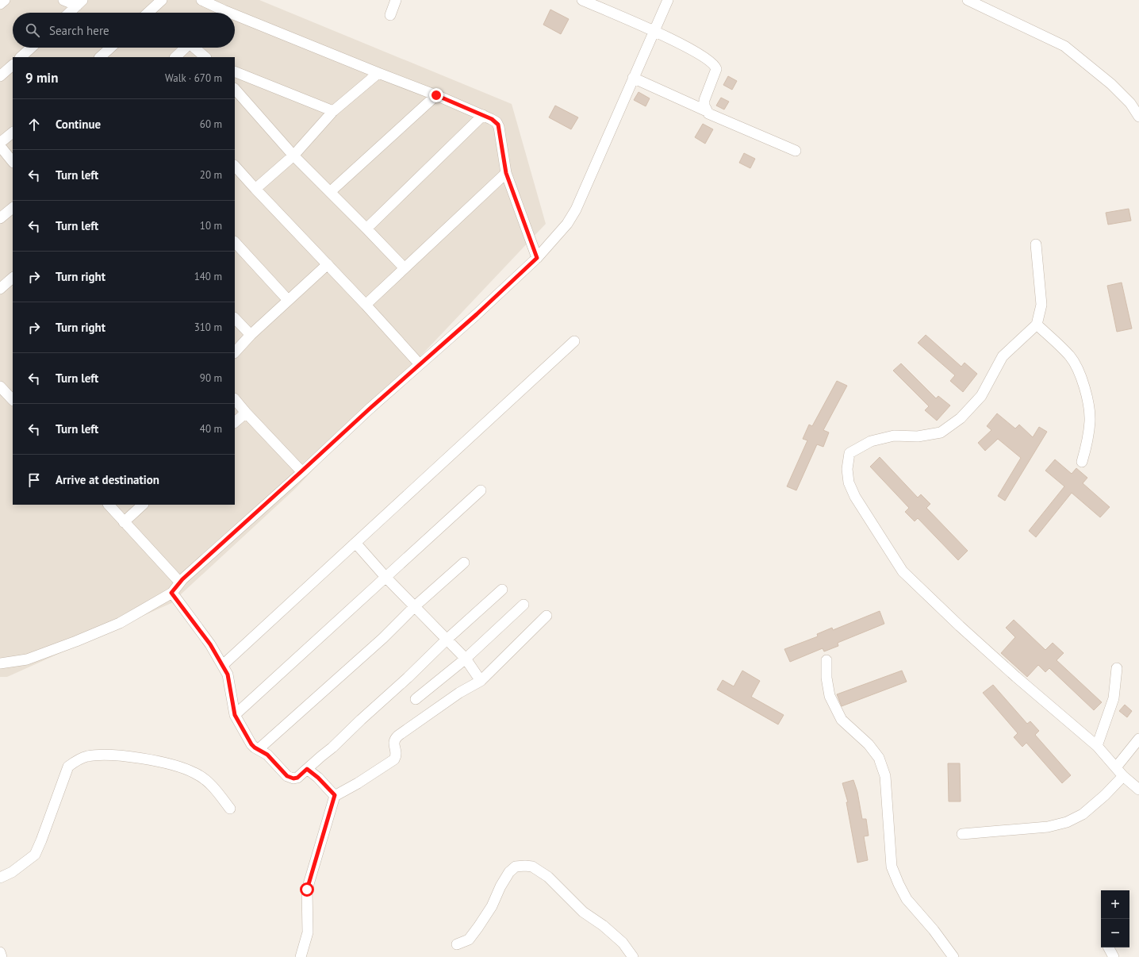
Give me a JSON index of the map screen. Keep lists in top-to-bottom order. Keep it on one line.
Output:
{"page":{"search":"Search here","heading":["9 min","Walk · 670 m"],"list":[["Continue","60 m"],["Turn left","20 m"],["Turn left","10 m"],["Turn right","140 m"],["Turn right","310 m"],["Turn left","90 m"],["Turn left","40 m"],"Arrive at destination"],"map_buttons":["+","−"]}}
